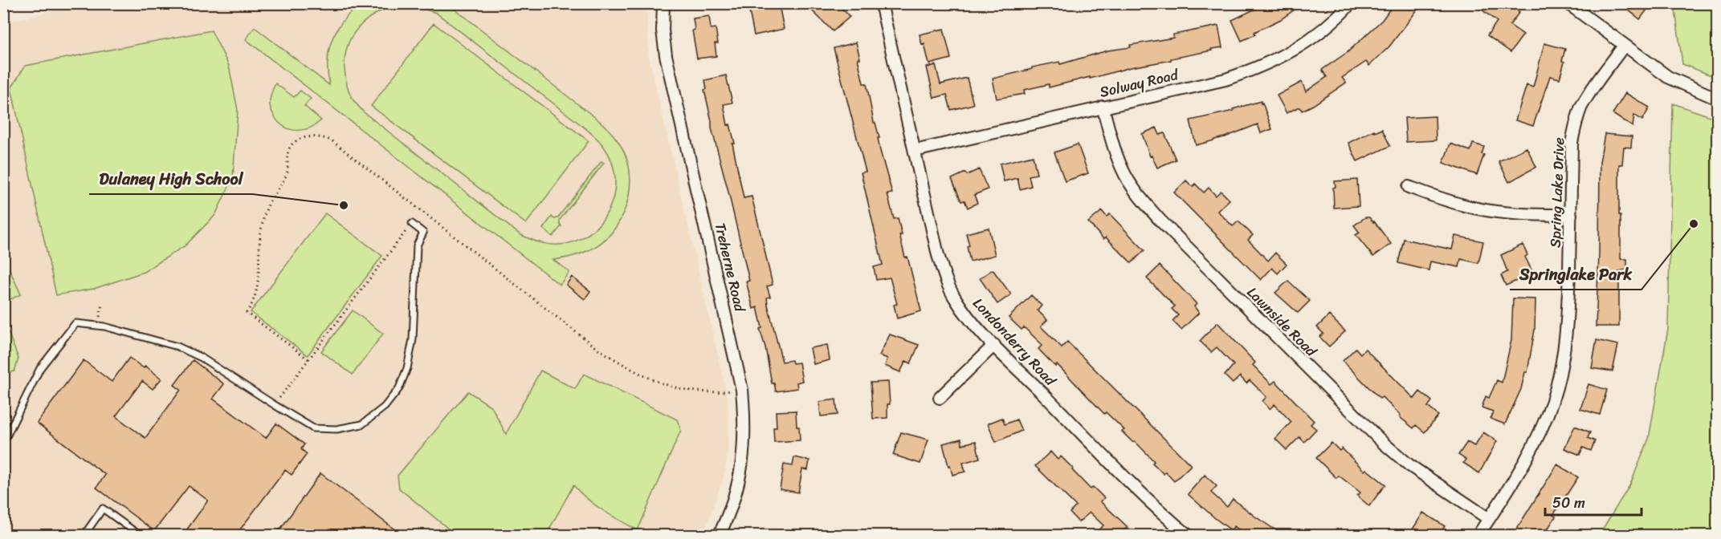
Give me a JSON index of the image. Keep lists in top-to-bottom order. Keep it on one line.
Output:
{"streets":{"street":["Solway Road","Spring Lake Drive","Treherne Road","Lawnside Road","Londonderry Road"]},"crossings":[["Solway Road","Lawnside Road"],["Solway Road","Londonderry Road"],["Spring Lake Drive","Lawnside Road"]],"places":["Dulaney High School","Springlake Park"],"scale_bar":"50 m"}
